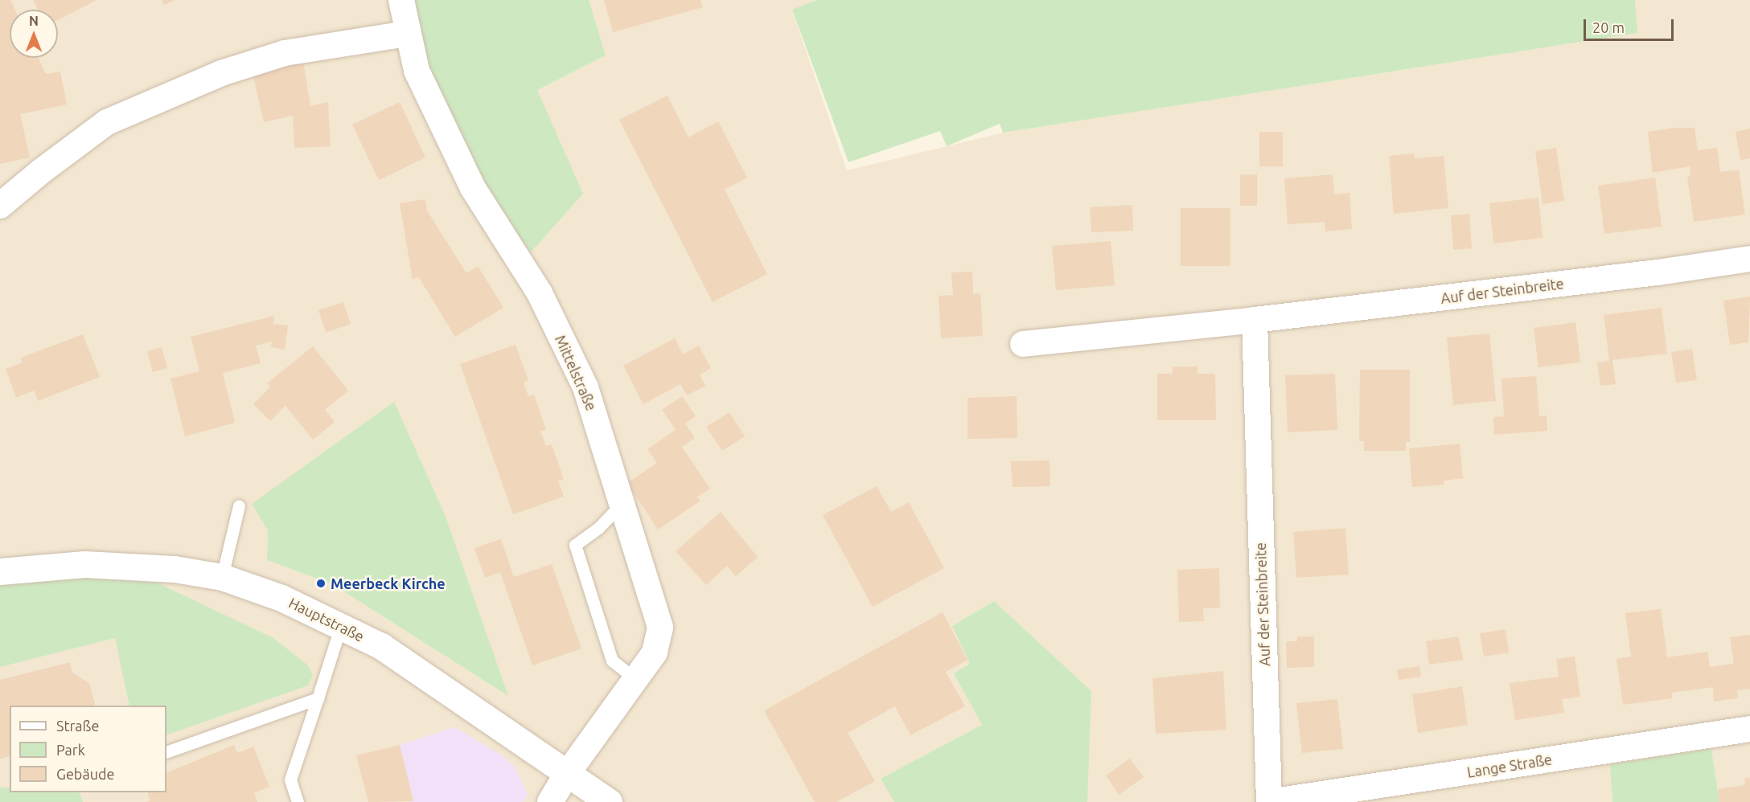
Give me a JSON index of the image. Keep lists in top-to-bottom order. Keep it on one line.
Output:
{"streets":{"street":["Auf der Steinbreite","Mittelstraße","Hauptstraße","Lange Straße"]},"crossings":[["Auf der Steinbreite","Lange Straße"],["Mittelstraße","Hauptstraße"]],"places":["Meerbeck Kirche"],"legend":["Straße","Park","Gebäude"],"scale_bar":"20 m","north":"top"}
